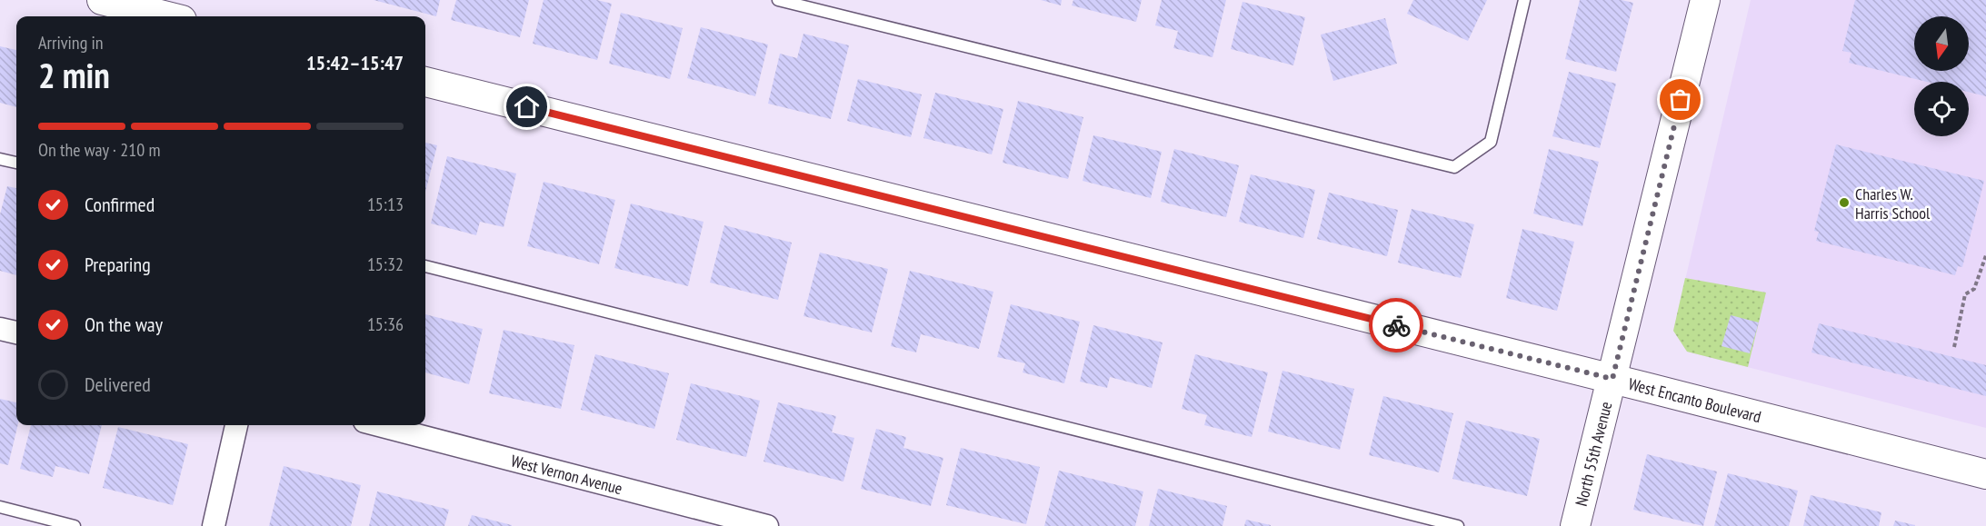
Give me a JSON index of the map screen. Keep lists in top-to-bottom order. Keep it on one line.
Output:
{"streets":{"street":["West Encanto Boulevard","North 55th Avenue","West Vernon Avenue"]},"crossings":[["West Encanto Boulevard","North 55th Avenue"]],"places":["Charles W. Harris School"],"north":"bottom","page":{"heading":["2 min","Arriving in","15:42–15:47"],"bar":"On the way · 210 m","list":[["Confirmed","15:13"],["Preparing","15:32"],["On the way","15:36"],"Delivered"]}}
